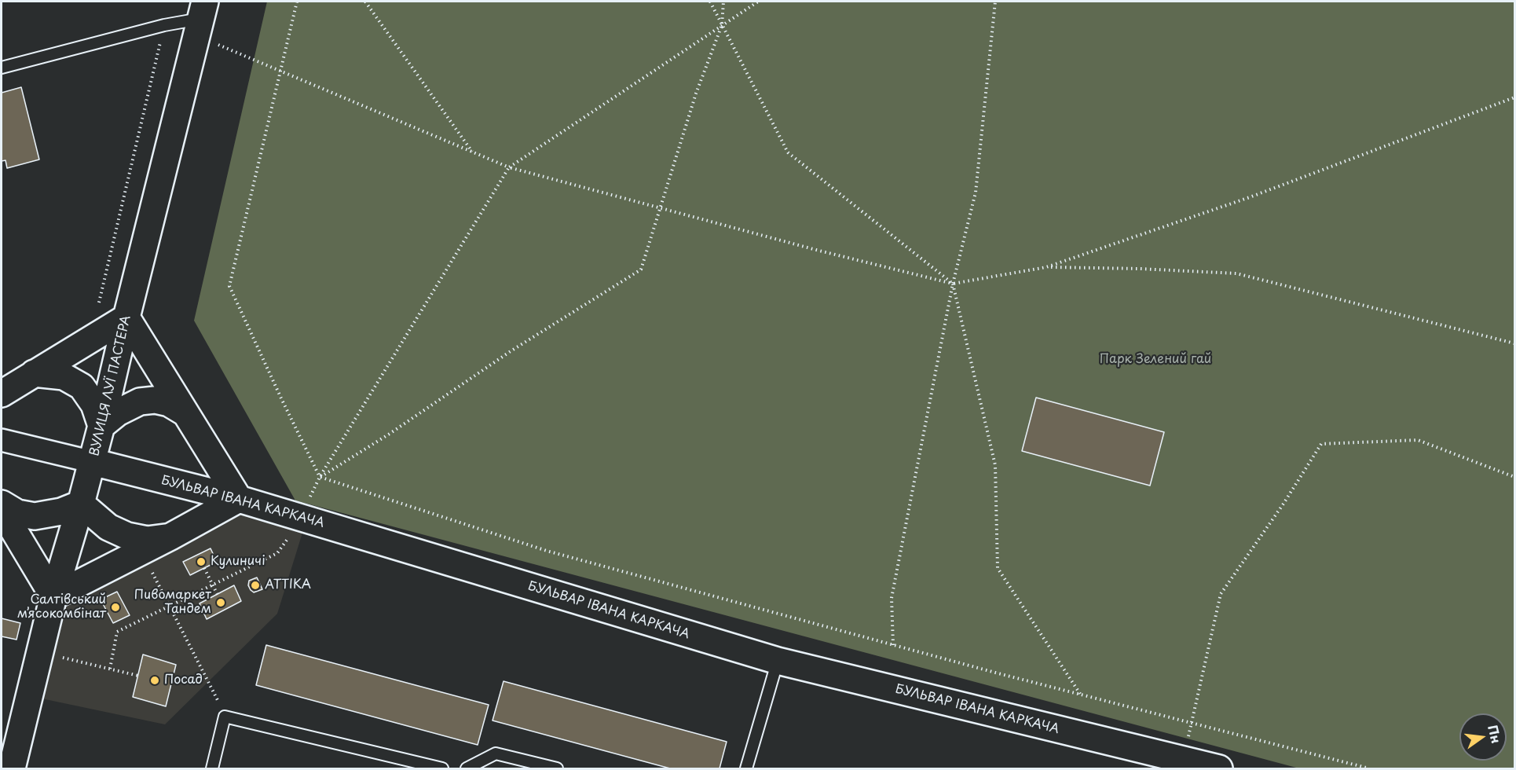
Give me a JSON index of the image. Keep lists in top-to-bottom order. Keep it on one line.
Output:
{"streets":{"street":["ВУЛИЦЯ ЛУЇ ПАСТЕРА","БУЛЬВАР ІВАНА КАРКАЧА"]},"crossings":[["ВУЛИЦЯ ЛУЇ ПАСТЕРА","БУЛЬВАР ІВАНА КАРКАЧА"]],"parks":["Парк Зелений гай"],"places":["Кулиничі","АТТІКА","Пивомаркет Тандем","Салтівський мʼясокомбінат","Посад"],"north":"right"}
